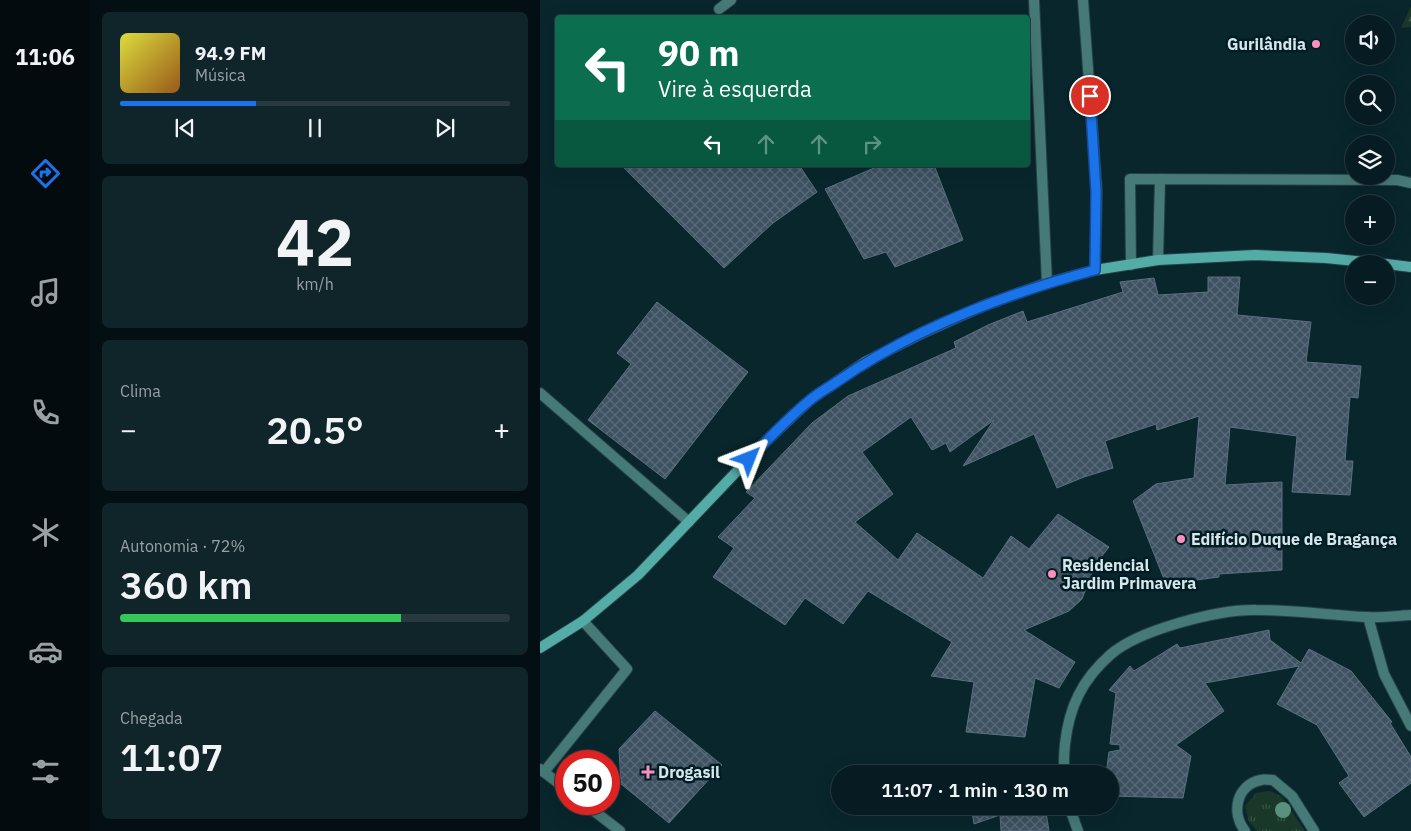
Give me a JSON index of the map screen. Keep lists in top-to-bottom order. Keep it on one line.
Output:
{"places":{"other":["Gurilândia","Edifício Duque de Bragança","Residencial Jardim Primavera"],"health":["Drogasil"]},"page":{"tabs":"11:06","map_buttons":["+","−"],"turn":["90 m","Vire à esquerda"],"song":["94.9 FM","Música"],"tile":[["42","km/h"],"Clima",["Autonomia · 72%","360 km"],["Chegada","11:07"]],"heat":["−","20.5°","+"],"limit":"50","trip":"11:07 · 1 min · 130 m"}}
